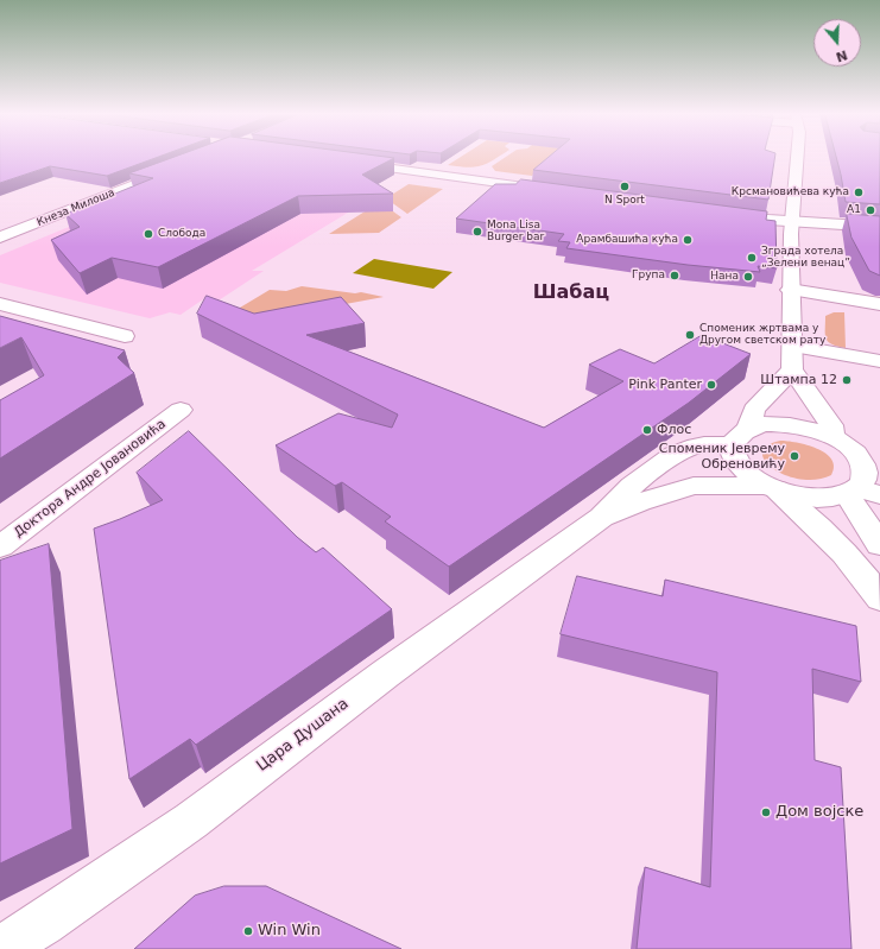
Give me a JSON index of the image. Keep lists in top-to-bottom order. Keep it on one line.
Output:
{"streets":{"main road":["Кнеза Милоша","Доктора Андре Јовановића","Цара Душана"]},"districts":["Шабац"],"places":["N Sport","Крсмановићева кућа","A1","Mona Lisa Burger bar","Слобода","Арамбашића кућа","Зграда хотела „Зелени венац”","Група","Нана","Споменик жртвама у Другом светском рату","Штампа 12","Pink Panter","Флос","Споменик Јеврему Обреновићу","Дом војске","Win Win"],"north":"bottom"}
